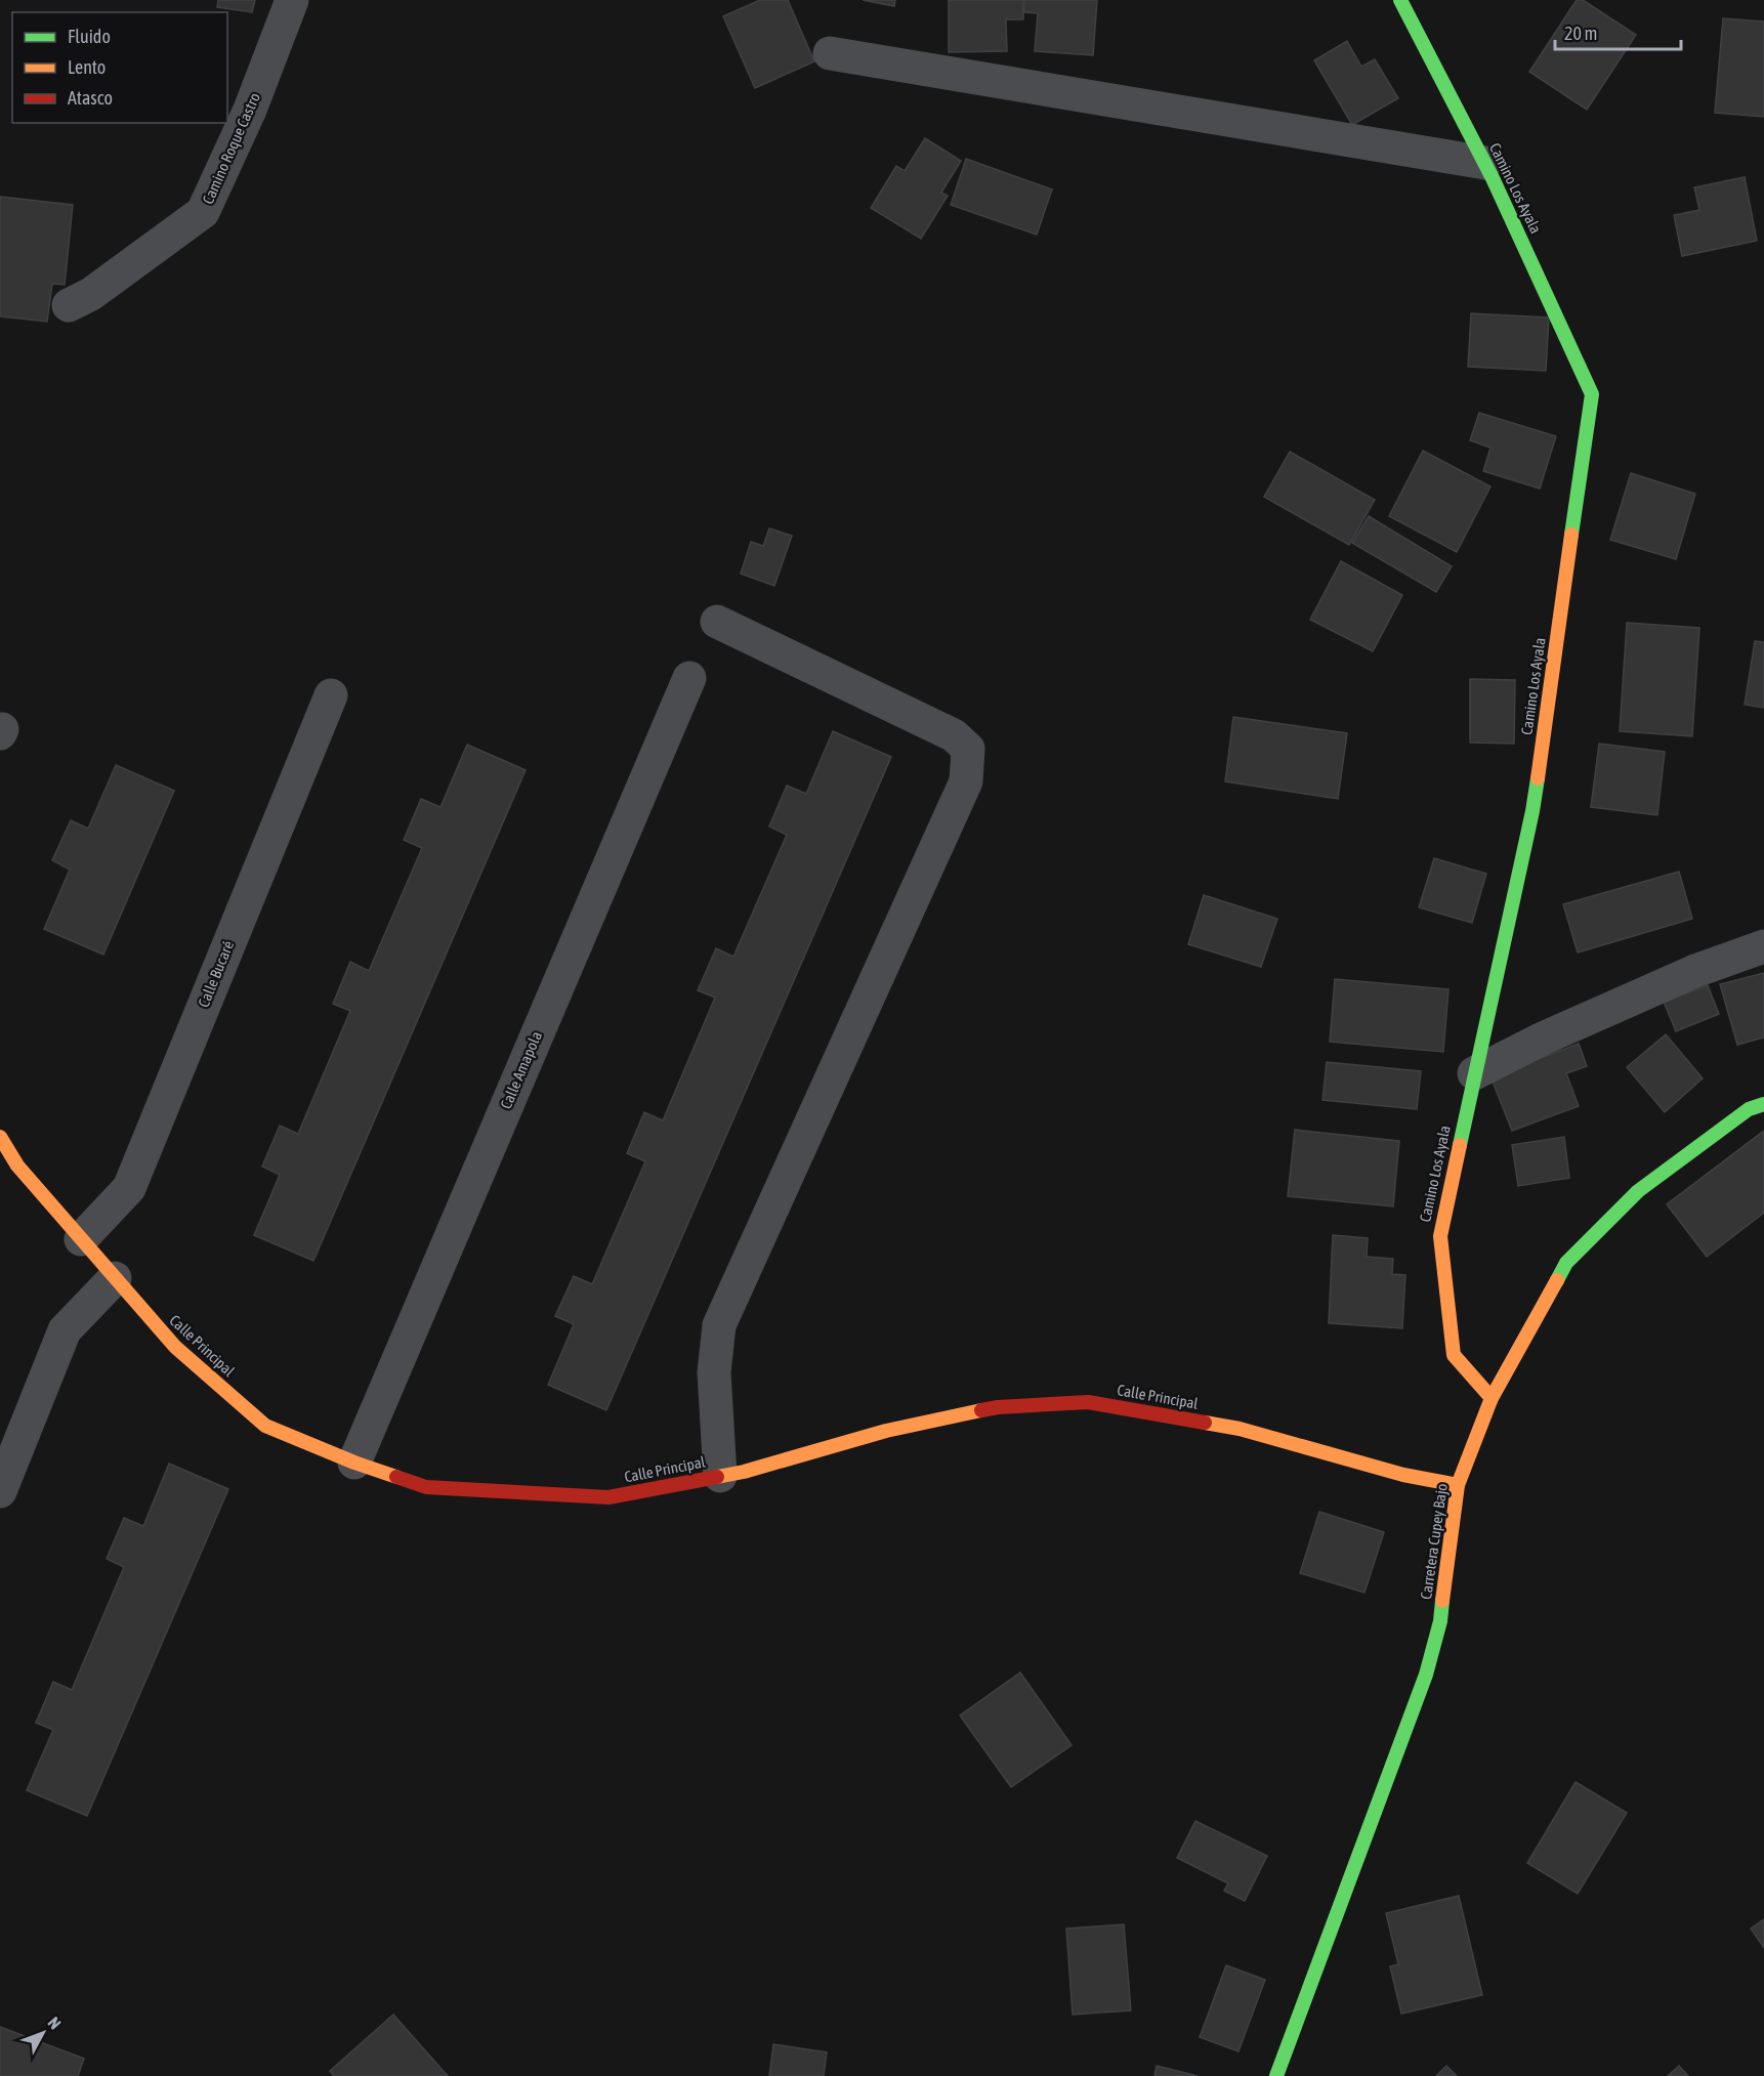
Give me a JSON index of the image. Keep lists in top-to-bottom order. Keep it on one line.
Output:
{"streets":{"street":["Camino Roque Castro","Camino Los Ayala","Calle Bucaré","Calle Amapola","Calle Principal","Carretera Cupey Bajo"]},"crossings":[["Camino Los Ayala","Carretera Cupey Bajo"],["Calle Bucaré","Calle Principal"],["Calle Amapola","Calle Principal"],["Calle Principal","Carretera Cupey Bajo"]],"legend":["Fluido","Lento","Atasco"],"scale_bar":"20 m","north":"top right"}
